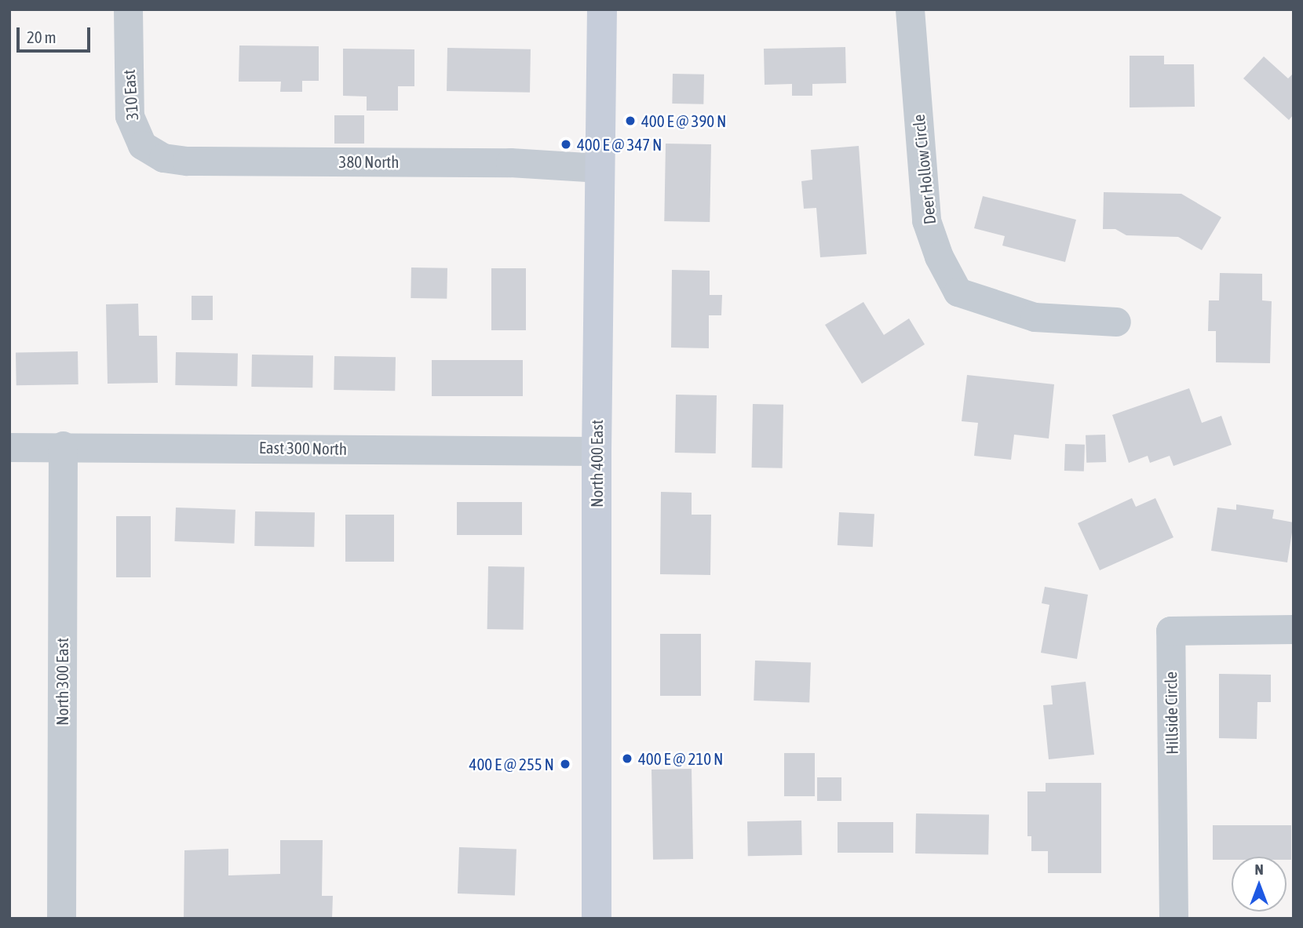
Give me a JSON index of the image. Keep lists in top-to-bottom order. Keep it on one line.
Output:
{"streets":{"street":["310 East","380 North","Deer Hollow Circle","East 300 North","North 400 East","North 300 East","Hillside Circle"]},"crossings":[["310 East","380 North"],["380 North","North 400 East"],["East 300 North","North 400 East"],["East 300 North","North 300 East"]],"places":["400 E @ 390 N","400 E @ 347 N","400 E @ 210 N","400 E @ 255 N"],"scale_bar":"20 m","north":"top"}
